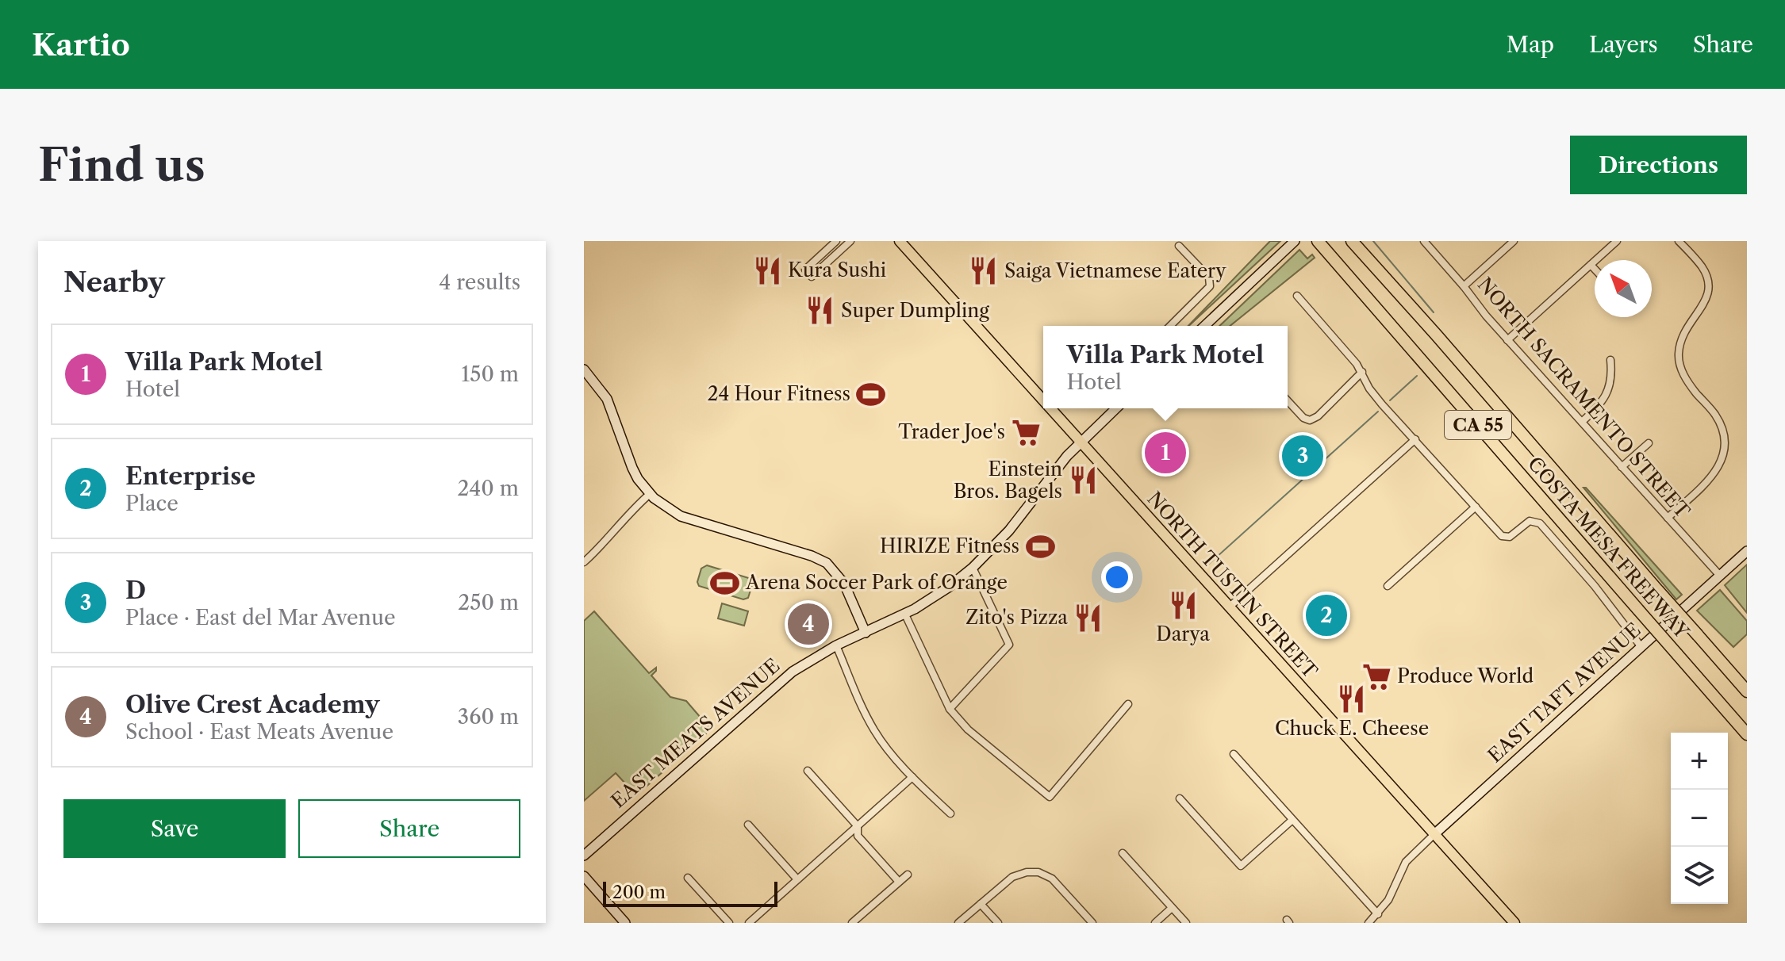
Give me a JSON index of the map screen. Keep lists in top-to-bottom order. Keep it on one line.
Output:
{"streets":{"highway":["CA 55","COSTA MESA FREEWAY"],"main road":["NORTH TUSTIN STREET"],"street":["NORTH SACRAMENTO STREET","EAST TAFT AVENUE","EAST MEATS AVENUE"]},"crossings":[["NORTH SACRAMENTO STREET","EAST TAFT AVENUE"],["NORTH TUSTIN STREET","EAST TAFT AVENUE"],["NORTH TUSTIN STREET","EAST MEATS AVENUE"]],"places":{"restaurant":["Kura Sushi","Saiga Vietnamese Eatery","Super Dumpling","Einstein Bros. Bagels","Darya","Zito's Pizza","Chuck E. Cheese"],"sports":["24 Hour Fitness","HIRIZE Fitness","Arena Soccer Park of Orange"],"supermarket":["Trader Joe's","Produce World"]},"scale_bar":"200 m","north":"top left","page":{"header":"Kartio","nav":["Map","Layers","Share"],"buttons":["Directions",["Save","Share"]],"title":"Find us","heading":["Nearby","4 results"],"list":[{"mark":"1","name":"Villa Park Motel","note":"Hotel","value":"150 m"},{"mark":"2","name":"Enterprise","note":"Place","value":"240 m"},{"mark":"3","name":"D","note":"Place · East del Mar Avenue","value":"250 m"},{"mark":"4","name":"Olive Crest Academy","note":"School · East Meats Avenue","value":"360 m"}],"popup":["Villa Park Motel","Hotel"],"pins":["1","3","2","4"],"map_buttons":["+","−"],"scale":"200 m"}}
